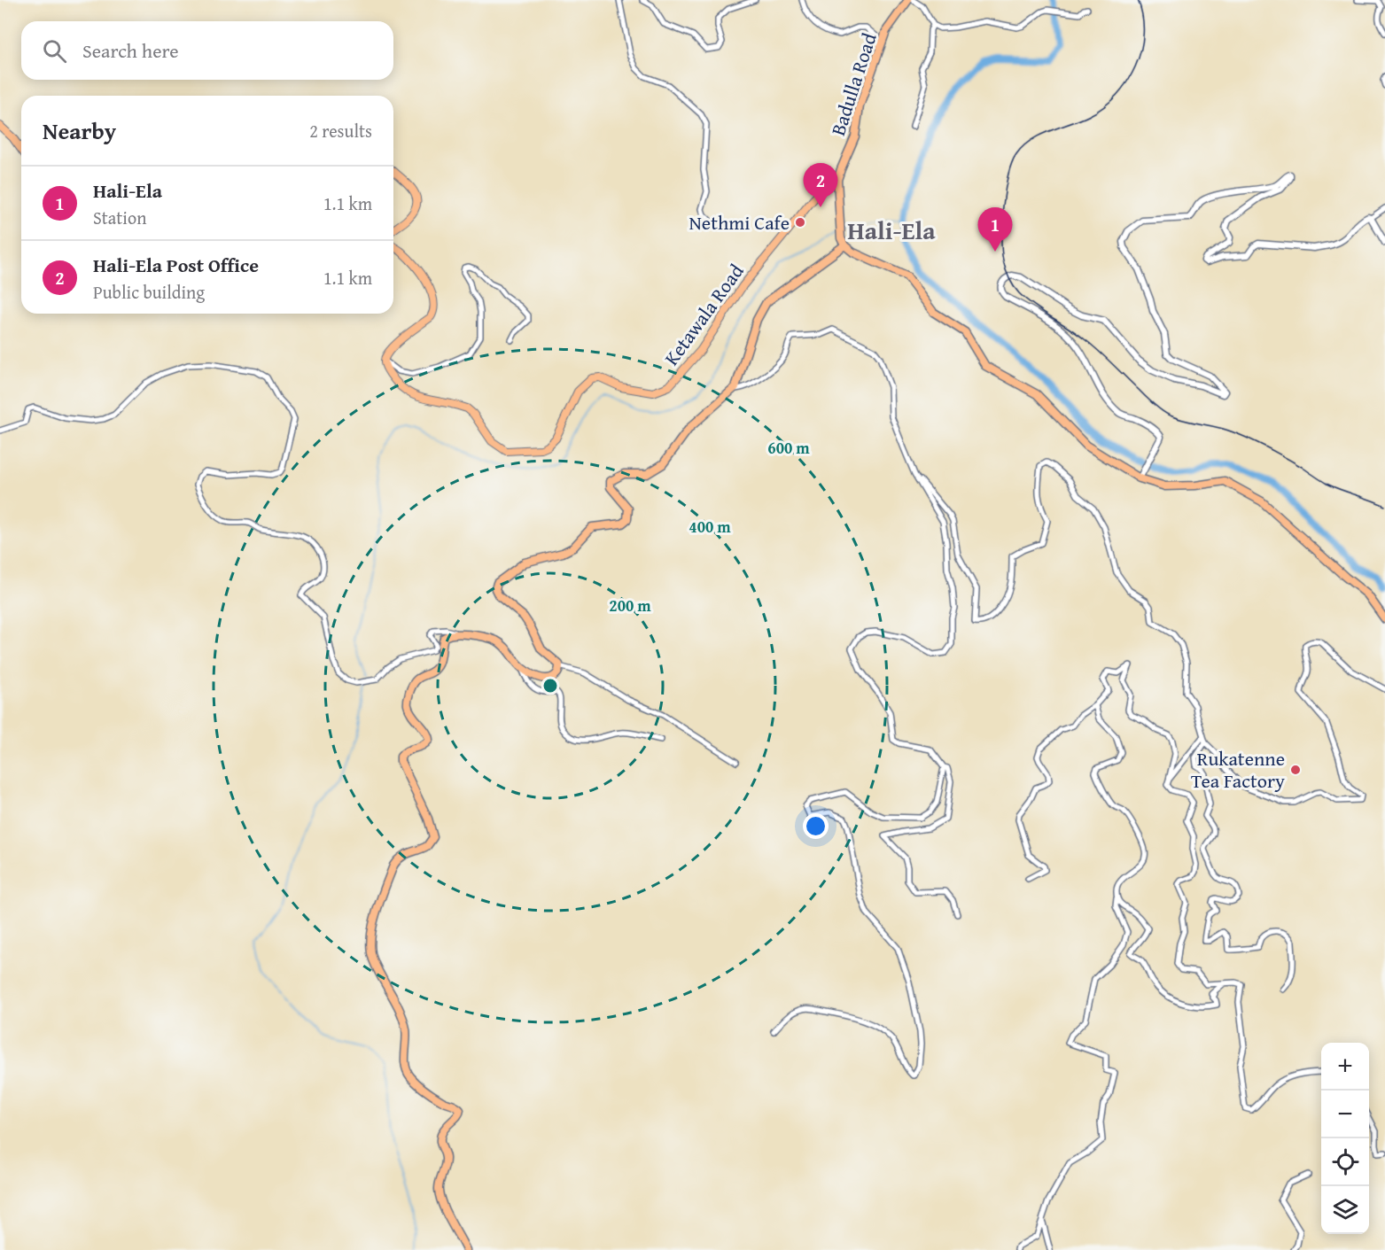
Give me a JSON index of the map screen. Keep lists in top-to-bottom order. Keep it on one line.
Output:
{"streets":{"highway":["Badulla Road"],"main road":["Ketawala Road"]},"crossings":[["Badulla Road","Ketawala Road"]],"districts":["Hali-Ela"],"places":["Nethmi Cafe","Rukatenne Tea Factory"],"page":{"search":"Search here","heading":["Nearby","2 results"],"pins":["2","1"],"list":[{"mark":"1","name":"Hali-Ela","note":"Station","value":"1.1 km"},{"mark":"2","name":"Hali-Ela Post Office","note":"Public building","value":"1.1 km"}],"map_buttons":["+","−"]},"rings":["600 m","400 m","200 m"]}
